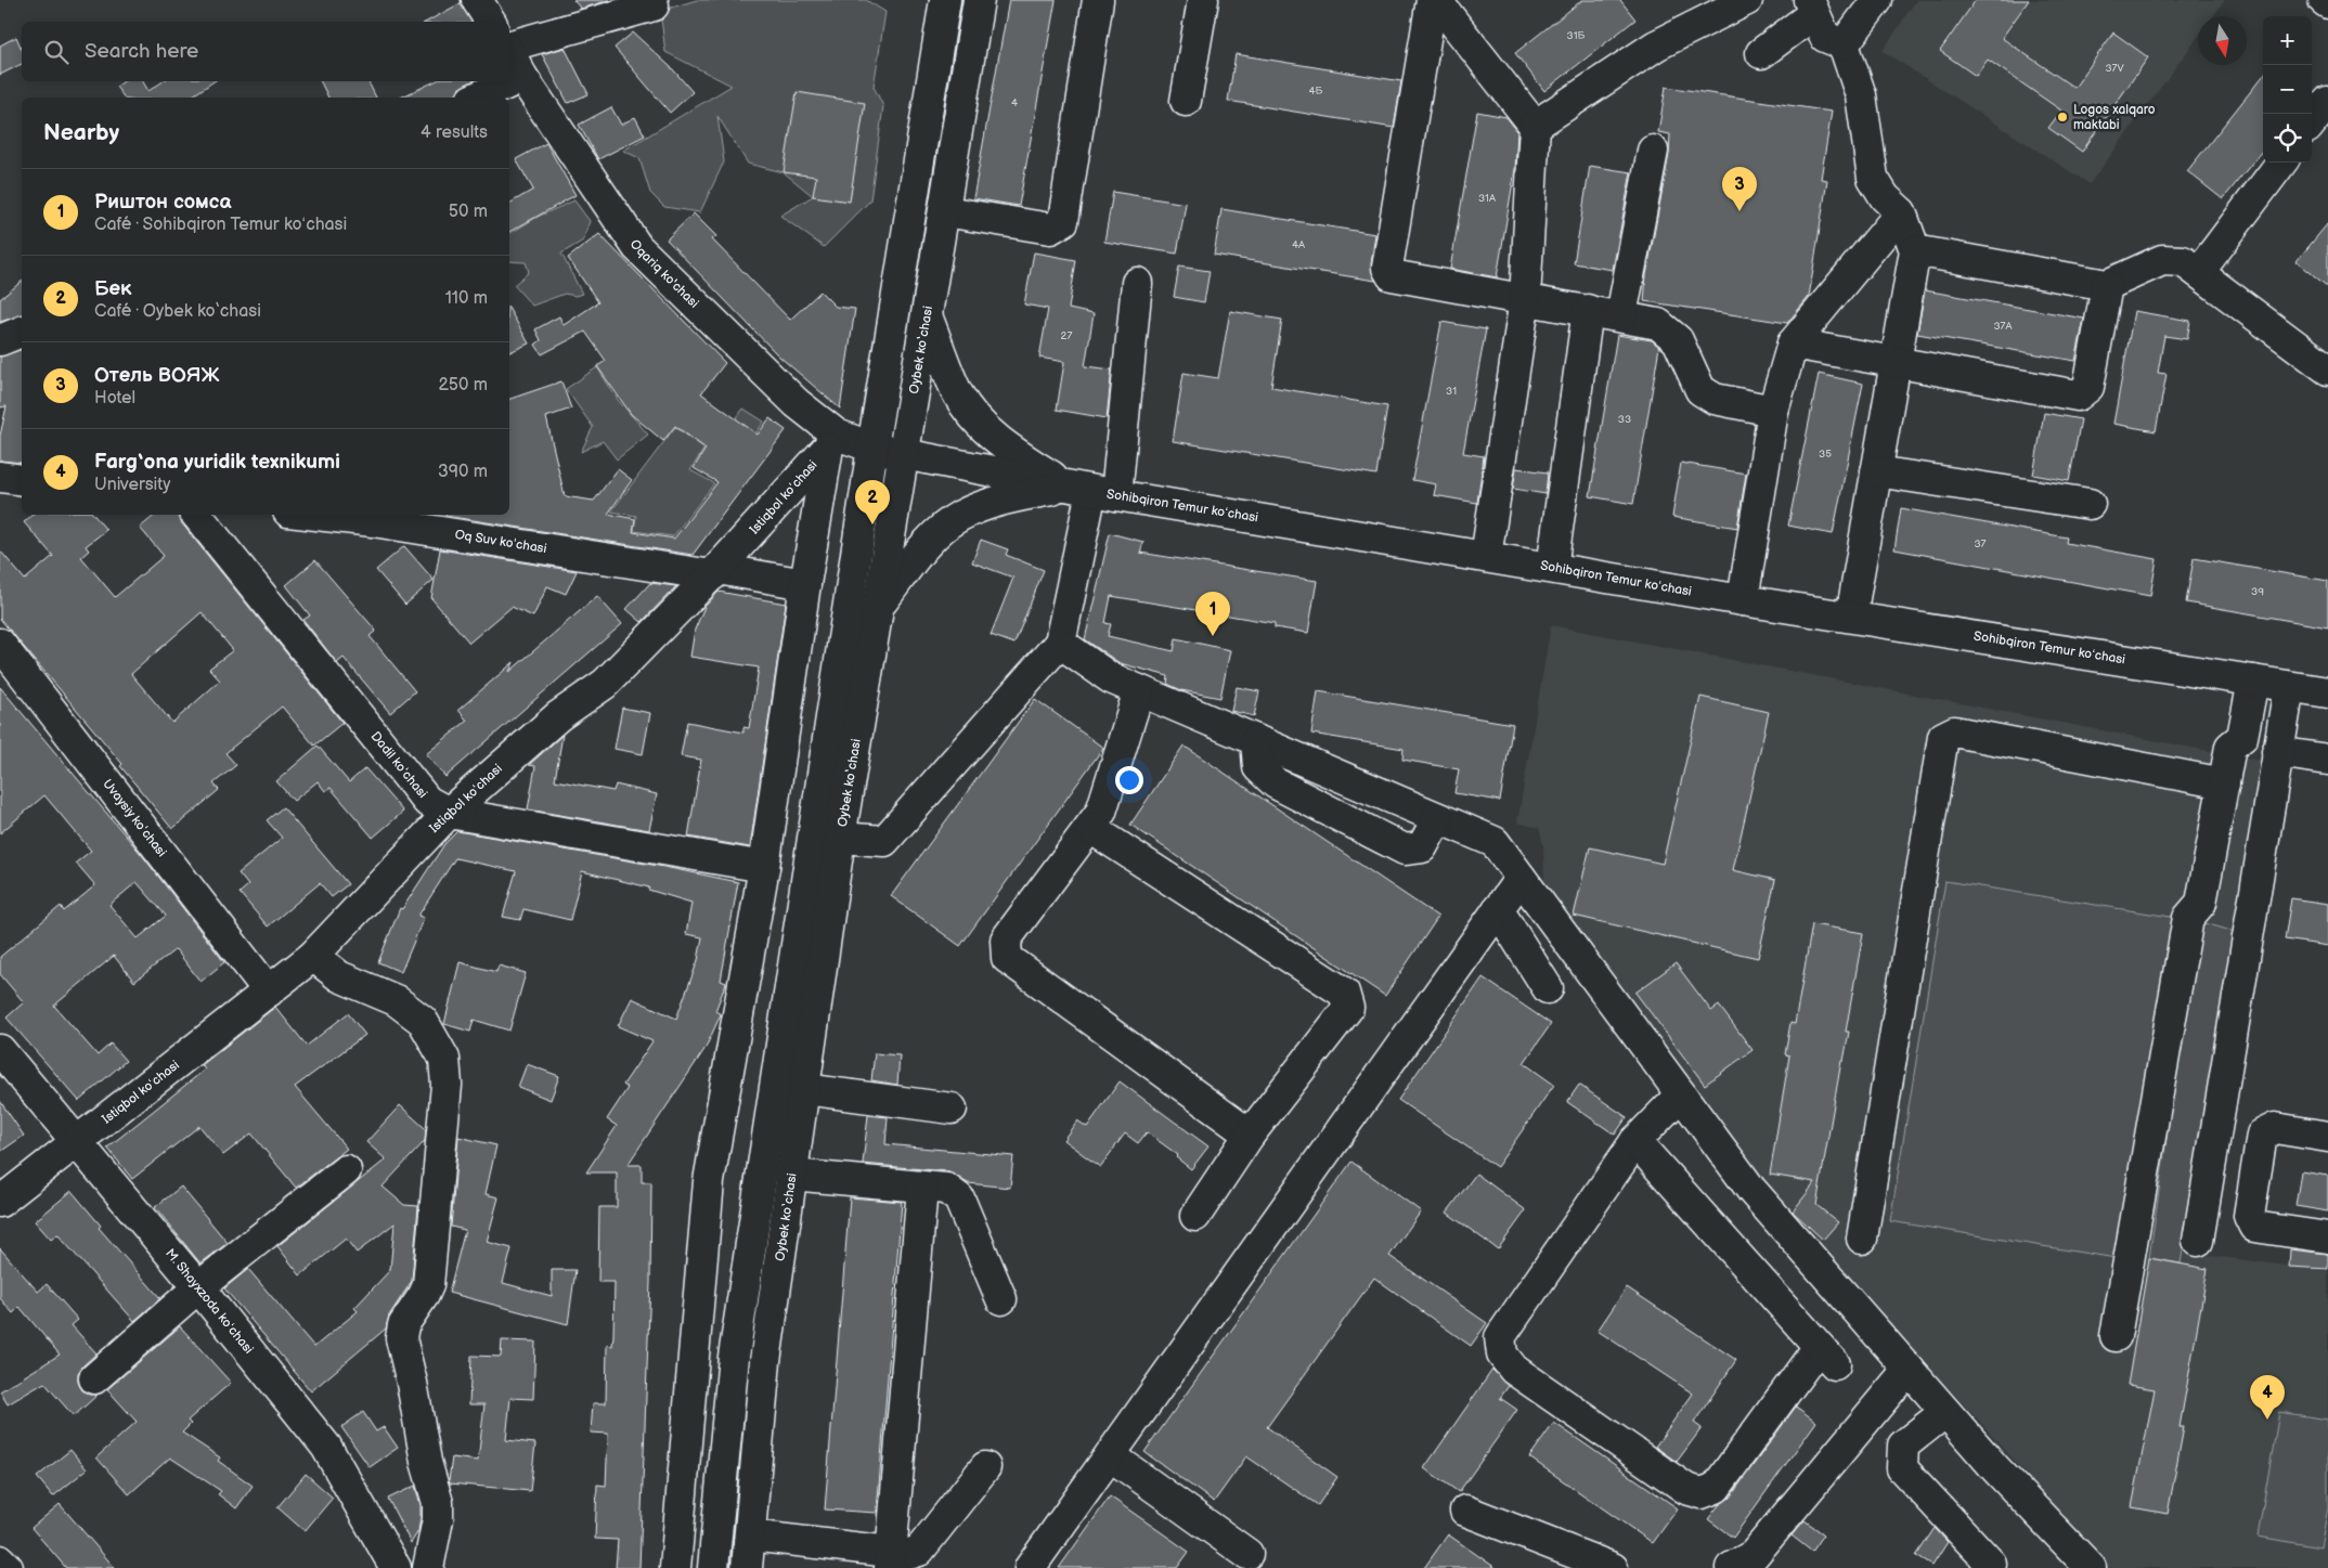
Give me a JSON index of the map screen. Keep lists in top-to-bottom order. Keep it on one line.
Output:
{"streets":{"street":["Oqariq ko'chasi","Oybek ko‘chasi","Istiqbol koʻchasi","Sohibqiron Temur koʻchasi","Oq Suv koʻchasi","Dadil koʻchasi","Uvaysiy koʻchasi","M. Shayxzoda koʻchasi"]},"crossings":[["Oqariq ko'chasi","Oybek ko‘chasi"],["Oqariq ko'chasi","Istiqbol koʻchasi"],["Oqariq ko'chasi","Sohibqiron Temur koʻchasi"],["Oybek ko‘chasi","Sohibqiron Temur koʻchasi"],["Istiqbol koʻchasi","Oq Suv koʻchasi"],["Istiqbol koʻchasi","Dadil koʻchasi"],["Istiqbol koʻchasi","Uvaysiy koʻchasi"],["Istiqbol koʻchasi","M. Shayxzoda koʻchasi"]],"places":["Logos xalqaro maktabi"],"house_numbers":["31Б","37V","4Б","4","31А","4А","37А","27","31","33","35","37","39"],"north":"bottom","page":{"map_buttons":["+","−"],"search":"Search here","heading":["Nearby","4 results"],"pins":["3","2","1","4"],"list":[{"mark":"1","name":"Риштон сомса","note":"Café · Sohibqiron Temur koʻchasi","value":"50 m"},{"mark":"2","name":"Бек","note":"Café · Oybek ko‘chasi","value":"110 m"},{"mark":"3","name":"Отель ВОЯЖ","note":"Hotel","value":"250 m"},{"mark":"4","name":"Farg‘ona yuridik texnikumi","note":"University","value":"390 m"}]}}
